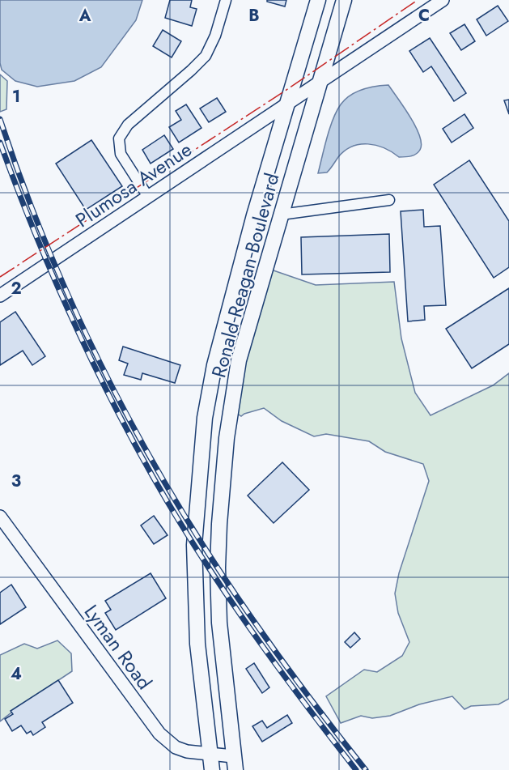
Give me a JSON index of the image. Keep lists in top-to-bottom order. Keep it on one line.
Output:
{"streets":{"main road":["Ronald Reagan Boulevard"],"street":["Plumosa Avenue","Lyman Road"]},"crossings":[["Plumosa Avenue","Ronald Reagan Boulevard"],["Ronald Reagan Boulevard","Lyman Road"]],"grid":{"columns":["A","B","C"],"rows":["1","2","3","4"]}}
